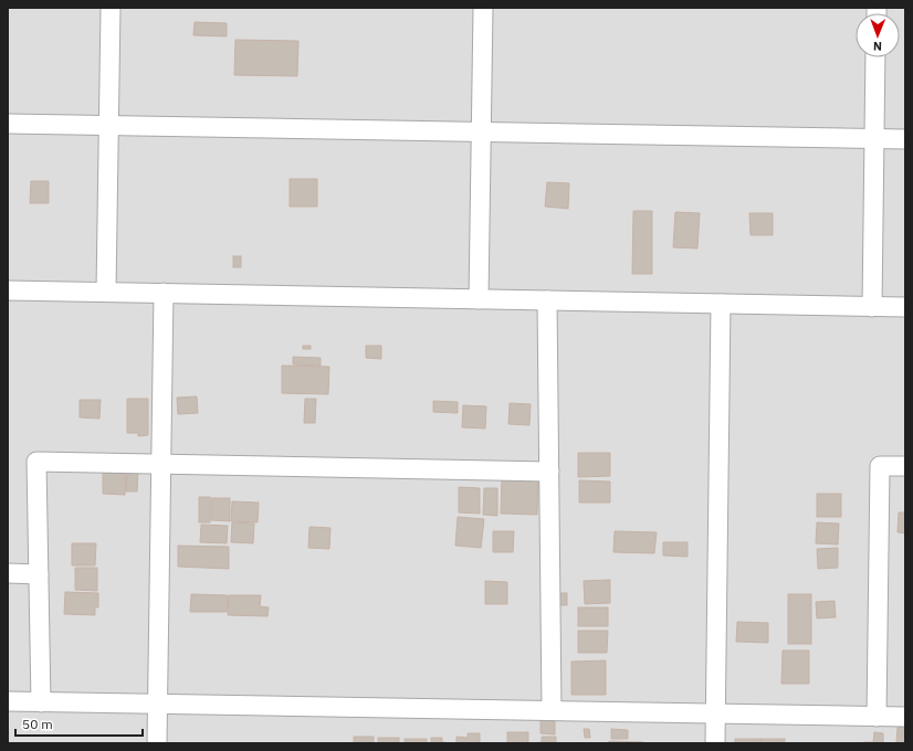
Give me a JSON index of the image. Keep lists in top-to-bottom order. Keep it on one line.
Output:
{"scale_bar":"50 m","north":"bottom"}
